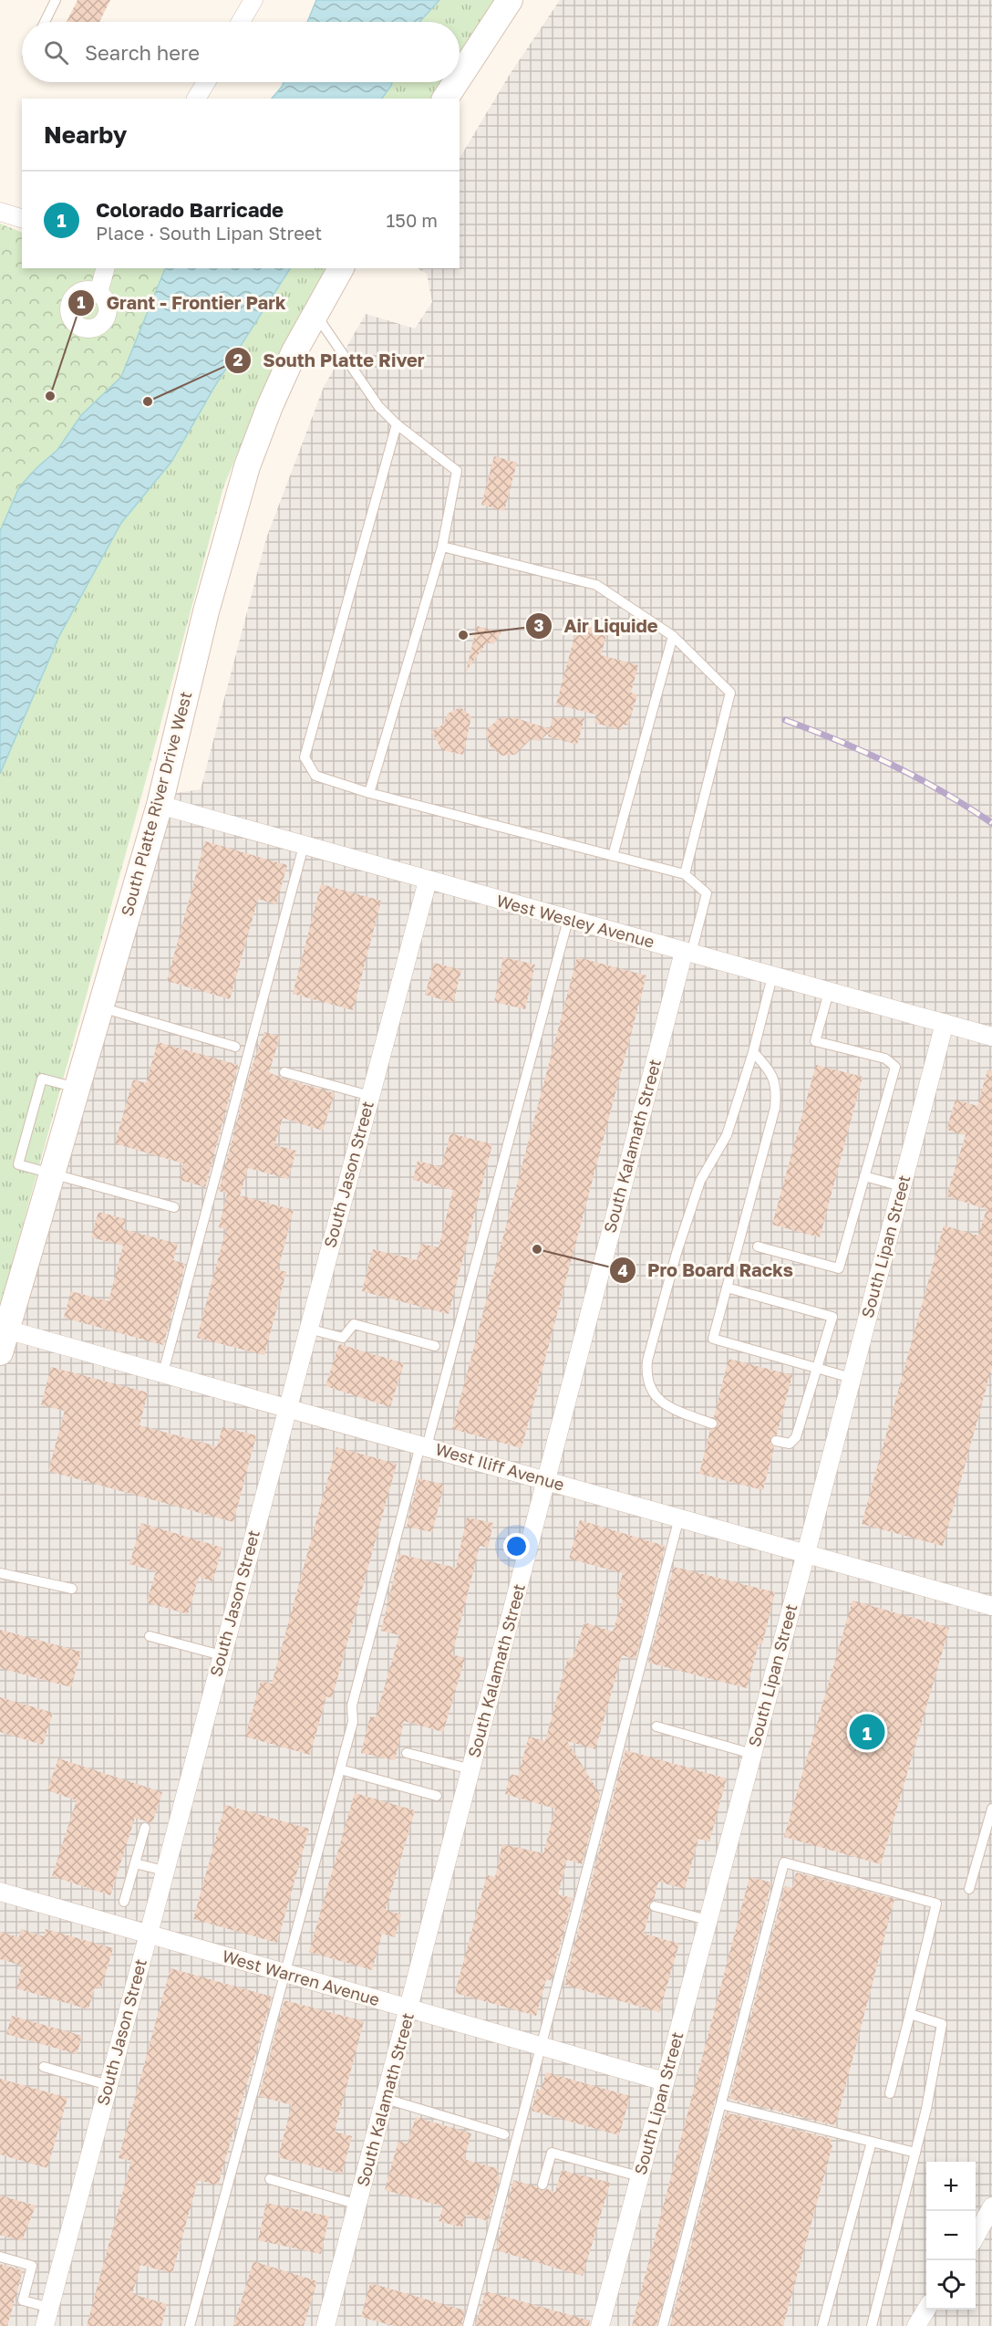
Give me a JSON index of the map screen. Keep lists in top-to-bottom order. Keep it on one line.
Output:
{"streets":{"street":["South Platte River Drive West","West Wesley Avenue","South Kalamath Street","South Jason Street","South Lipan Street","West Iliff Avenue","West Warren Avenue"]},"crossings":[["South Platte River Drive West","West Wesley Avenue"],["South Platte River Drive West","West Iliff Avenue"],["West Wesley Avenue","South Kalamath Street"],["West Wesley Avenue","South Jason Street"],["West Wesley Avenue","South Lipan Street"],["South Kalamath Street","West Iliff Avenue"],["South Kalamath Street","West Warren Avenue"],["South Jason Street","West Iliff Avenue"],["South Jason Street","West Warren Avenue"],["South Lipan Street","West Iliff Avenue"],["South Lipan Street","West Warren Avenue"]],"places":["Grant - Frontier Park","South Platte River","Air Liquide","Pro Board Racks"],"page":{"search":"Search here","heading":"Nearby","list":[{"mark":"1","name":"Colorado Barricade","note":"Place · South Lipan Street","value":"150 m"}],"pins":"1","map_buttons":["+","−"]}}
